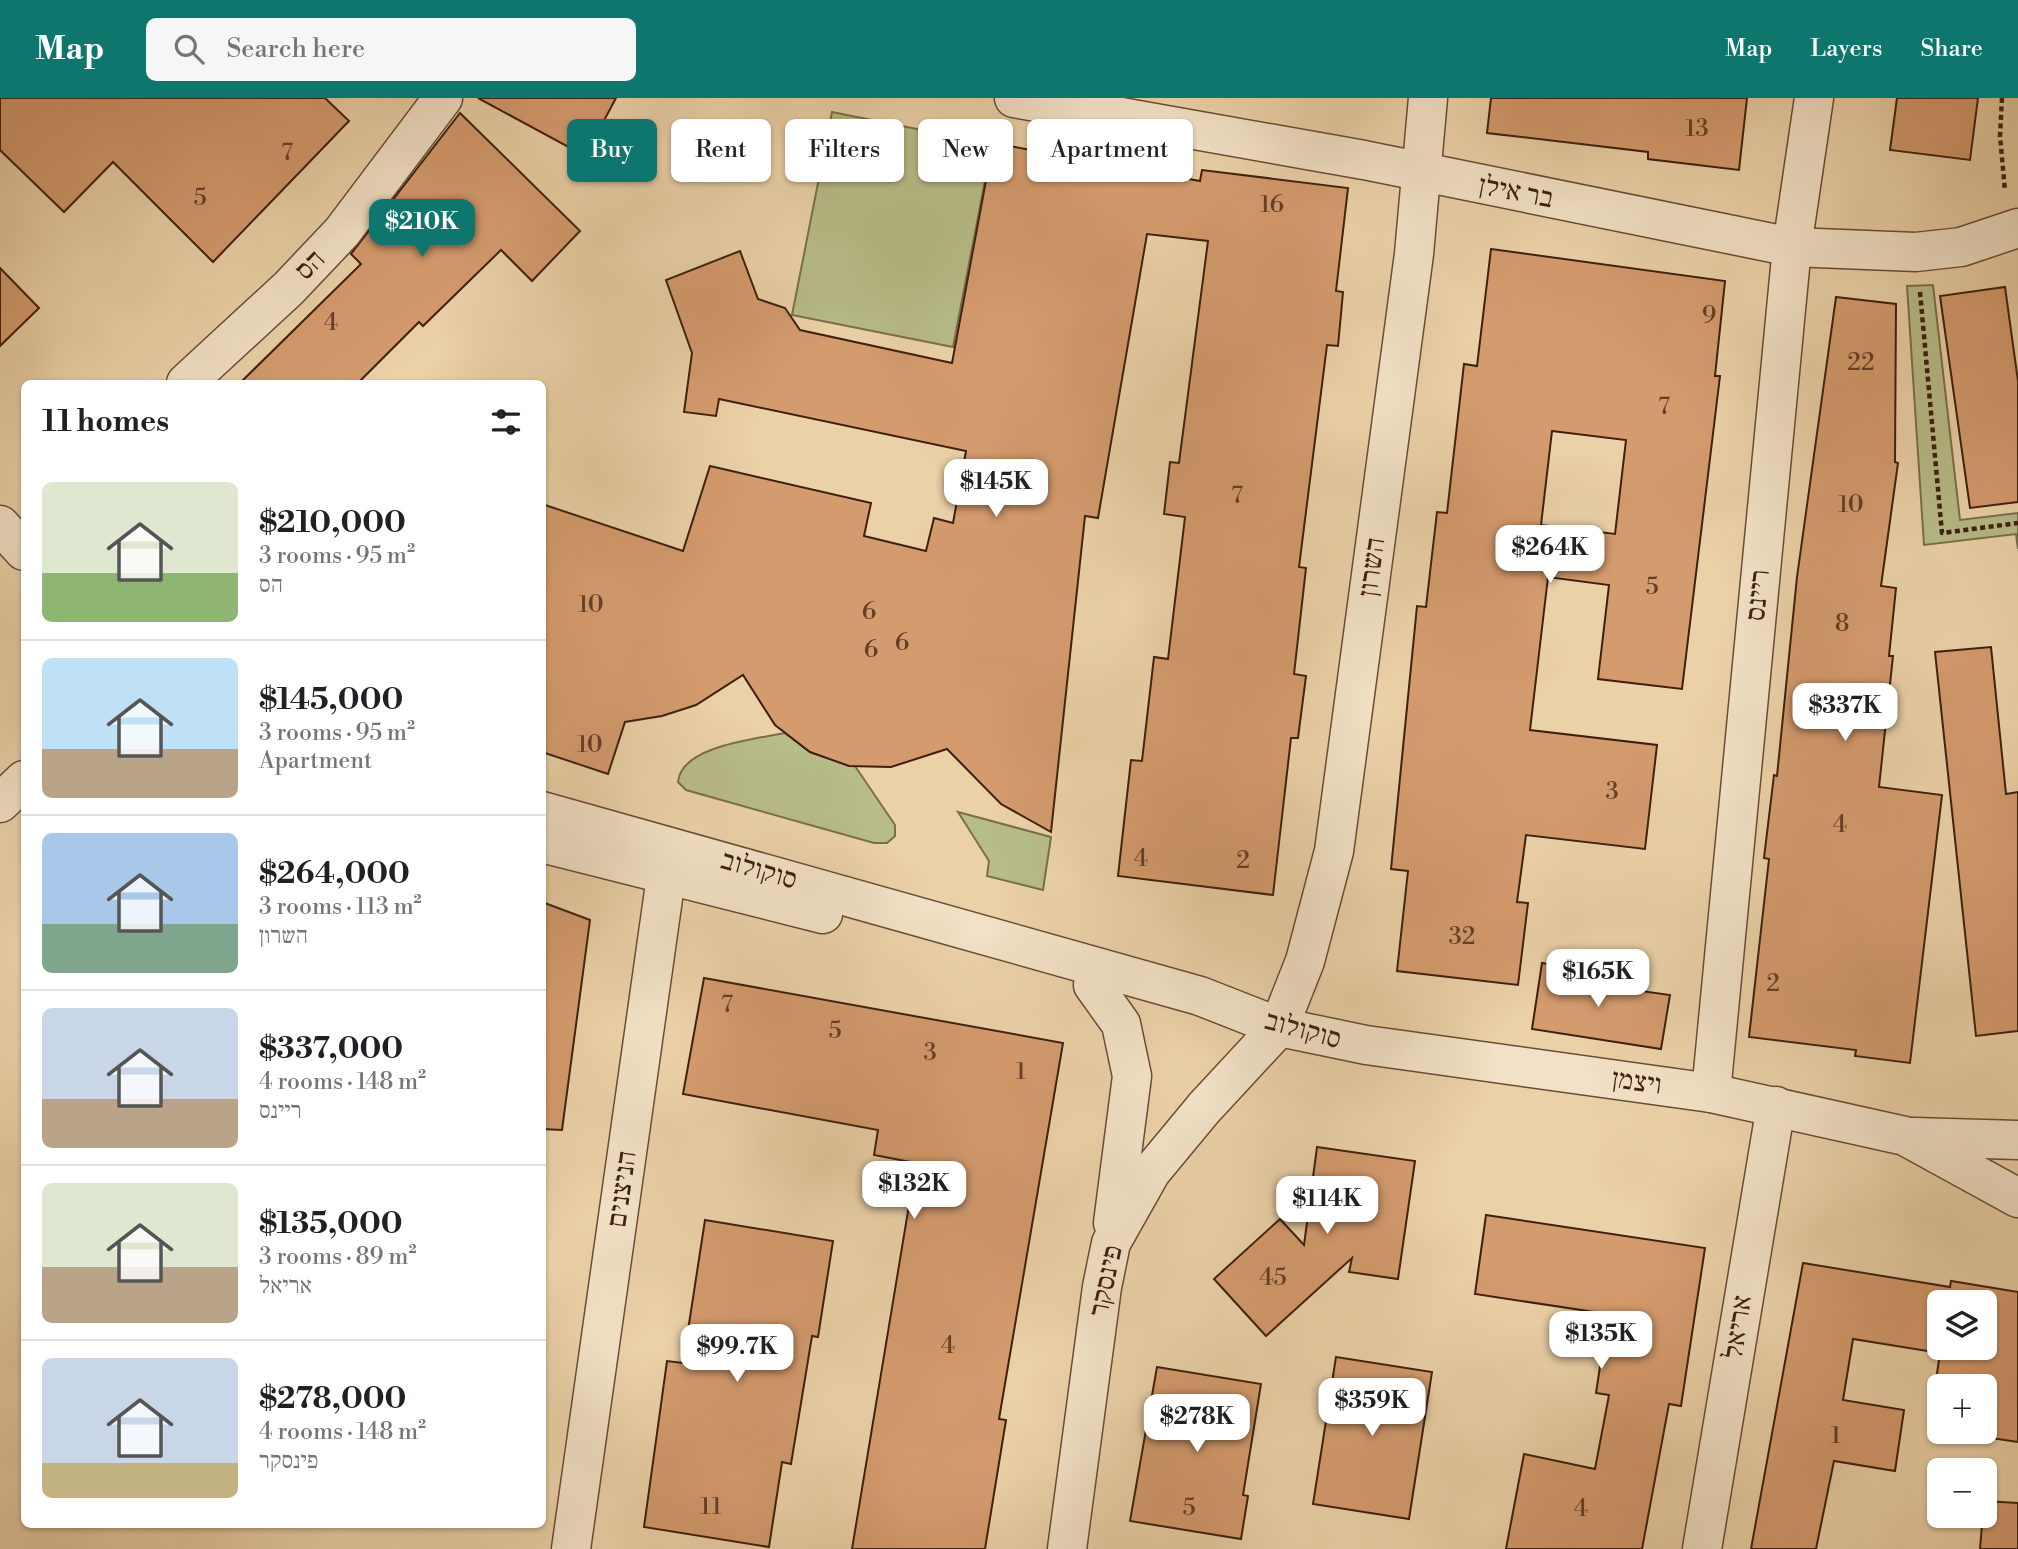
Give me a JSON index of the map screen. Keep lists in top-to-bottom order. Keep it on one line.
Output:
{"streets":{"street":["בר אילן","הס","השרון","ריינס","סוקולוב","ויצמן","הניצנים","פינסקר","אריאל"]},"crossings":[["בר אילן","השרון"],["בר אילן","ריינס"],["השרון","סוקולוב"],["השרון","פינסקר"],["ריינס","ויצמן"],["סוקולוב","ויצמן"],["סוקולוב","הניצנים"],["סוקולוב","פינסקר"],["ויצמן","אריאל"]],"house_numbers":["13","7","5","16","9","4","22","7","7","10","5","10","6","8","6","6","10","3","4","4","2","32","2","7","5","3","1","45","4","1","11","5","4"],"page":{"header":"Map","search":"Search here","nav":["Map","Layers","Share"],"chip":["Buy","Rent","Filters","New","Apartment"],"price":["$210K","$145K","$264K","$337K","$165K","$132K","$114K","$135K","$99.7K","$359K","$278K"],"heading":"11 homes","list":[{"name":"$210,000","note":"3 rooms · 95 m² · הס"},{"name":"$145,000","note":"3 rooms · 95 m² · Apartment"},{"name":"$264,000","note":"3 rooms · 113 m² · השרון"},{"name":"$337,000","note":"4 rooms · 148 m² · ריינס"},{"name":"$135,000","note":"3 rooms · 89 m² · אריאל"},{"name":"$278,000","note":"4 rooms · 148 m² · פינסקר"}],"map_buttons":["+","−"]}}
